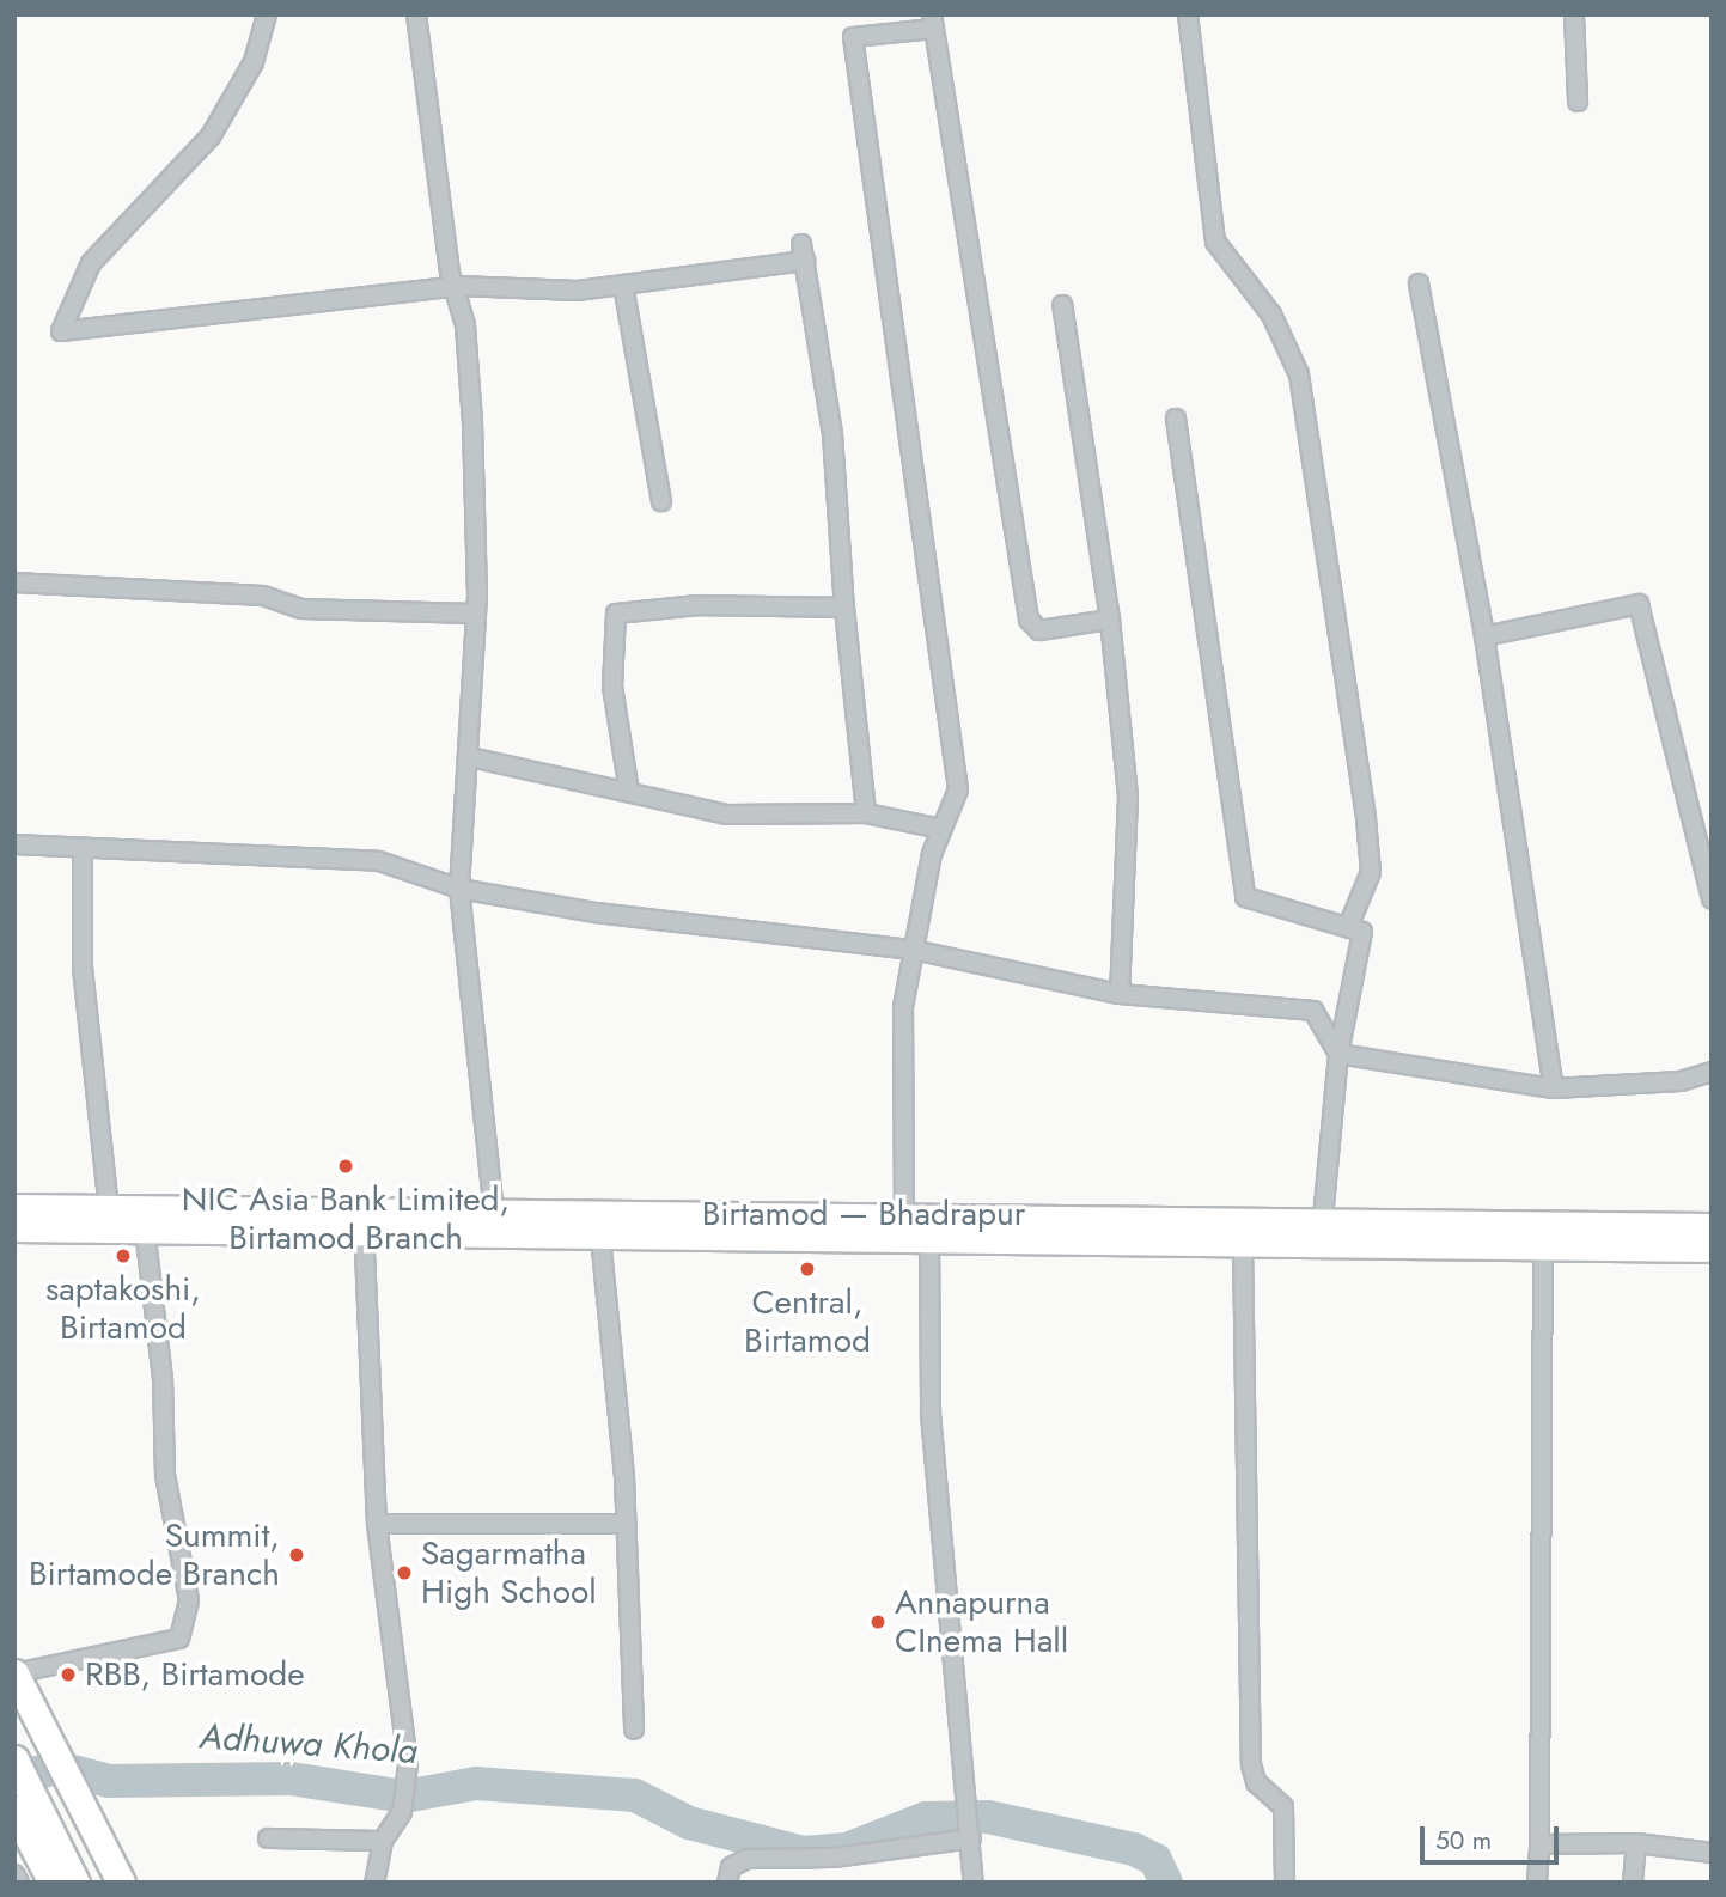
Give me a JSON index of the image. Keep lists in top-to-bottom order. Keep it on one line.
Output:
{"streets":{"main road":["Birtamod — Bhadrapur"]},"water":["Adhuwa Khola"],"places":["NIC Asia Bank Limited, Birtamod Branch","saptakoshi, Birtamod","Central, Birtamod","Summit, Birtamode Branch","Sagarmatha High School","Annapurna CInema Hall","RBB, Birtamode"],"scale_bar":"50 m"}
